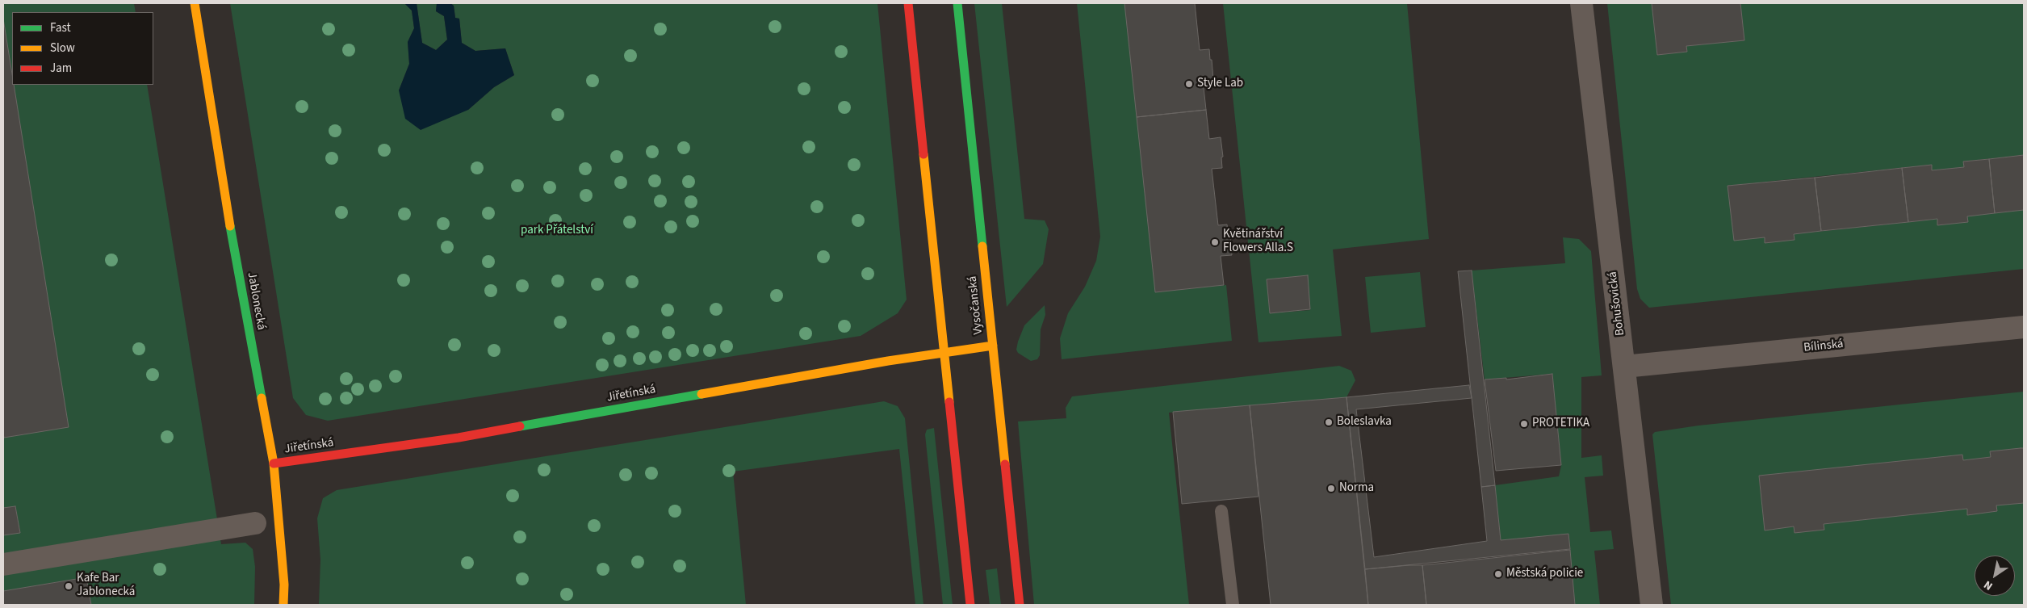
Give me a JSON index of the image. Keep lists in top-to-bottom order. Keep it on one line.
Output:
{"streets":{"street":["Jablonecká","Bohušovická","Vysočanská","Bílinská","Jiřetínská"]},"crossings":[["Jablonecká","Jiřetínská"],["Bohušovická","Bílinská"],["Vysočanská","Jiřetínská"]],"parks":["park Přátelství"],"places":["Style Lab","Květinářství Flowers Alla.S","Boleslavka","PROTETIKA","Norma","Městská policie","Kafe Bar Jablonecká"],"legend":["Fast","Slow","Jam"],"north":"bottom left"}
